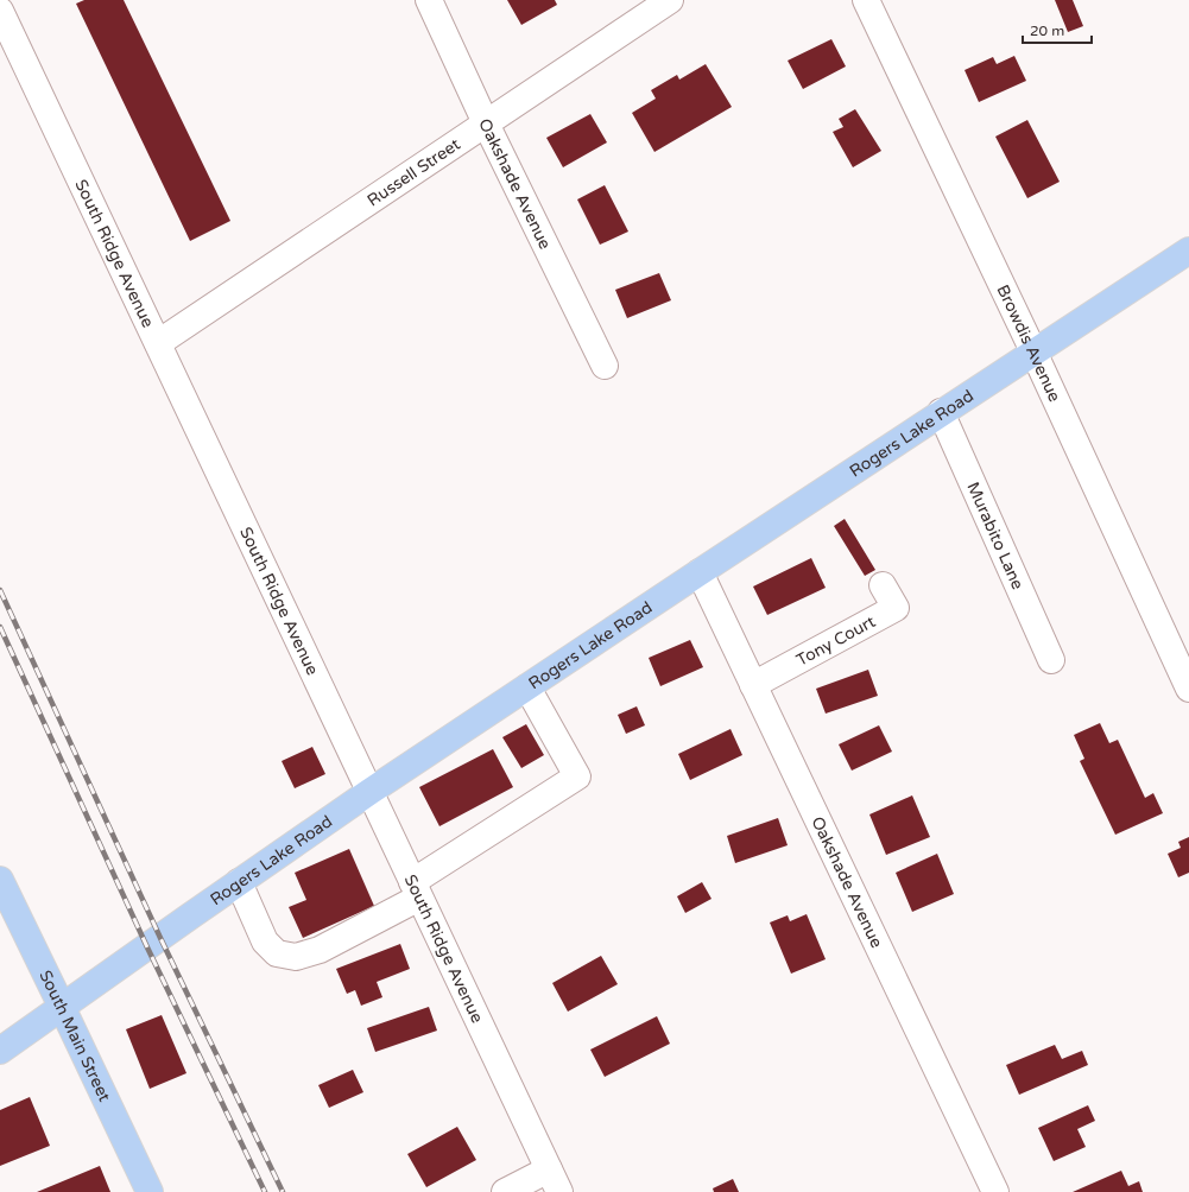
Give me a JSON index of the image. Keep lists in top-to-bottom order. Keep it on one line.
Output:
{"streets":{"main road":["Rogers Lake Road","South Main Street"],"street":["Russell Street","Oakshade Avenue","South Ridge Avenue","Browdis Avenue","Murabito Lane","Tony Court"]},"crossings":[["Russell Street","Oakshade Avenue"],["Russell Street","South Ridge Avenue"],["Oakshade Avenue","Rogers Lake Road"],["Oakshade Avenue","Tony Court"],["South Ridge Avenue","Rogers Lake Road"],["Browdis Avenue","Rogers Lake Road"],["Rogers Lake Road","Murabito Lane"],["Rogers Lake Road","South Main Street"]],"scale_bar":"20 m"}
